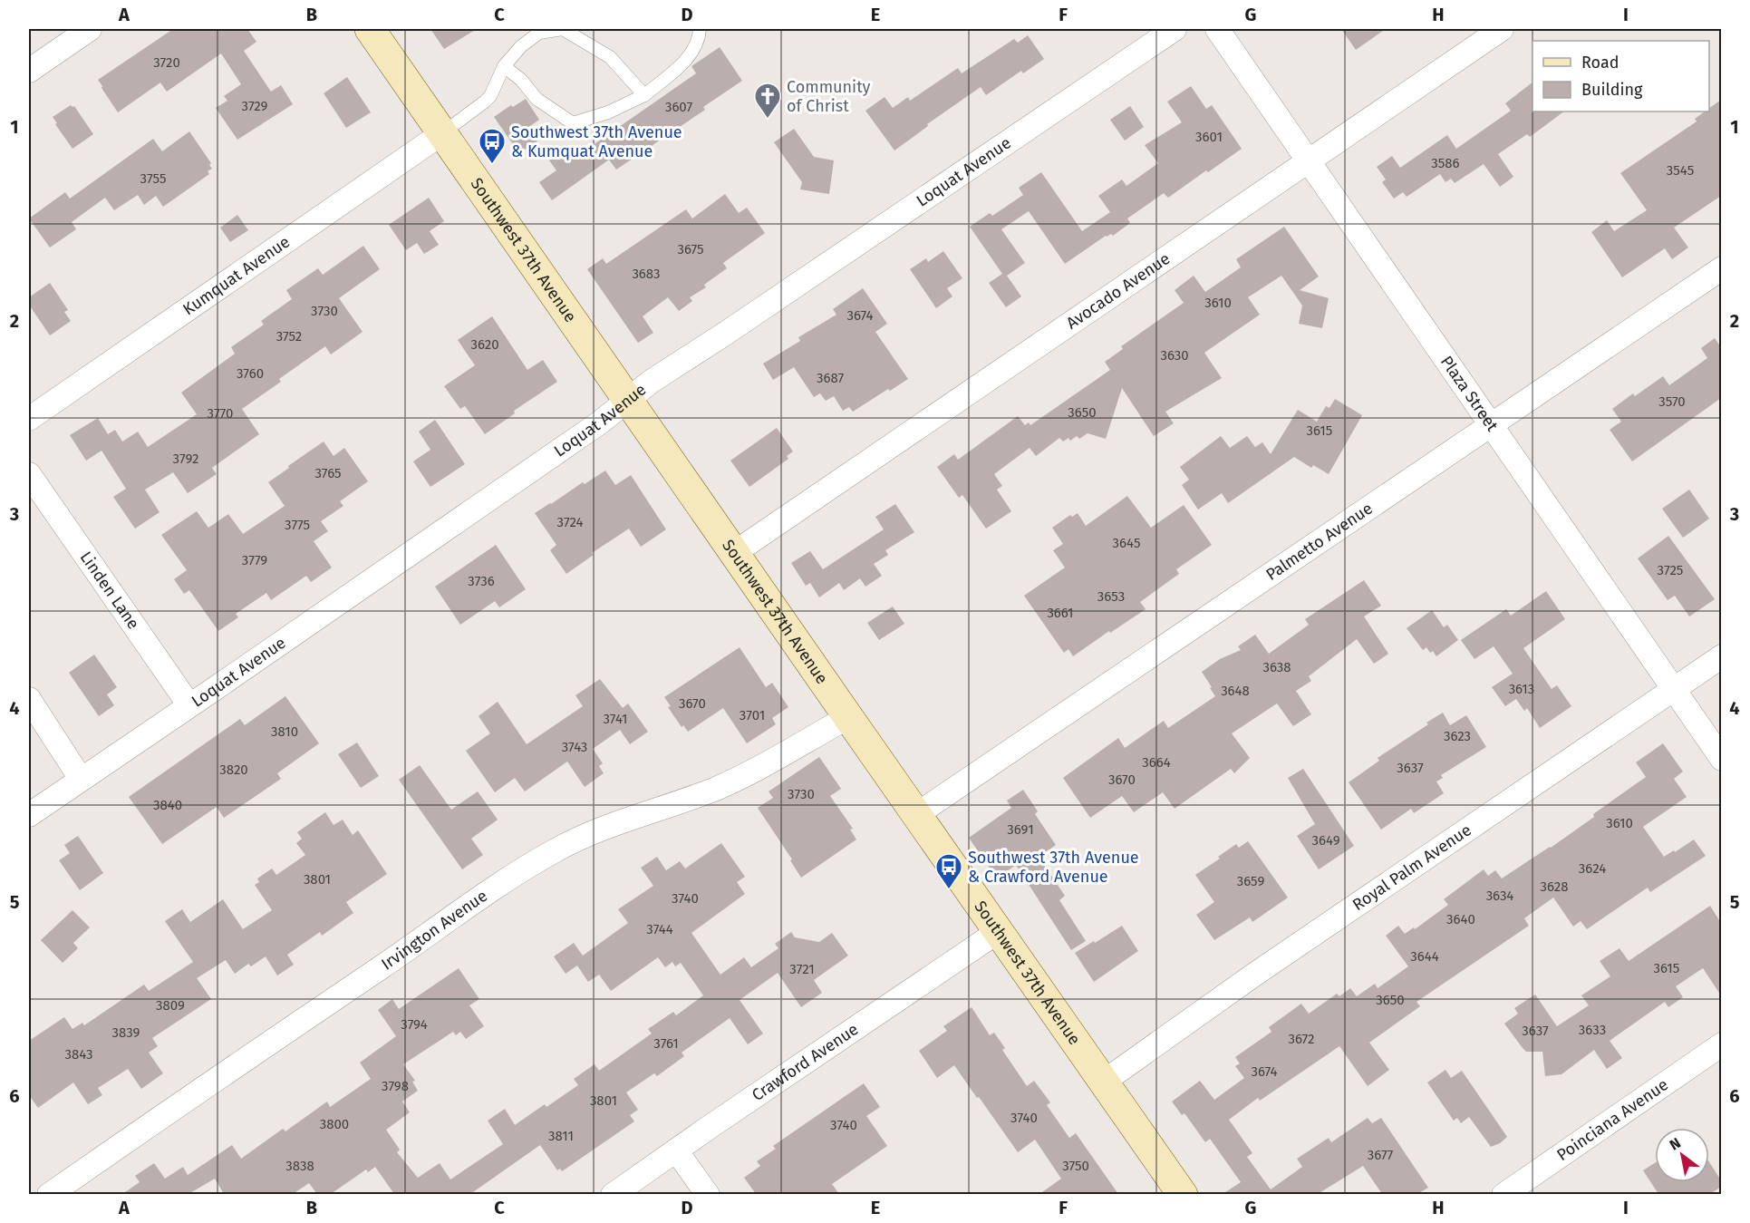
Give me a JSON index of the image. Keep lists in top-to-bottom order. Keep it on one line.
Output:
{"streets":{"main road":["Southwest 37th Avenue"],"street":["Loquat Avenue","Kumquat Avenue","Avocado Avenue","Plaza Street","Palmetto Avenue","Linden Lane","Royal Palm Avenue","Irvington Avenue","Crawford Avenue","Poinciana Avenue"]},"crossings":[["Loquat Avenue","Southwest 37th Avenue"],["Loquat Avenue","Linden Lane"],["Southwest 37th Avenue","Kumquat Avenue"],["Southwest 37th Avenue","Avocado Avenue"],["Southwest 37th Avenue","Palmetto Avenue"],["Southwest 37th Avenue","Royal Palm Avenue"],["Southwest 37th Avenue","Irvington Avenue"],["Southwest 37th Avenue","Crawford Avenue"],["Avocado Avenue","Plaza Street"],["Plaza Street","Palmetto Avenue"],["Plaza Street","Royal Palm Avenue"]],"places":{"church":["Community of Christ"],"bus stop":["Southwest 37th Avenue & Kumquat Avenue","Southwest 37th Avenue & Crawford Avenue"]},"house_numbers":["3720","3729","3607","3601","3586","3545","3755","3675","3683","3610","3730","3674","3752","3620","3630","3760","3687","3570","3650","3770","3615","3792","3765","3724","3775","3645","3779","3725","3736","3653","3661","3638","3613","3648","3670","3701","3741","3810","3623","3743","3664","3637","3820","3670","3730","3840","3610","3691","3649","3624","3801","3659","3628","3634","3740","3640","3744","3644","3615","3721","3650","3809","3794","3633","3637","3839","3672","3761","3843","3674","3798","3801","3740","3800","3740","3811","3677","3838","3750"],"legend":["Road","Building"],"north":"top left","grid":{"columns":["A","B","C","D","E","F","G","H","I"],"rows":["1","2","3","4","5","6"]}}
